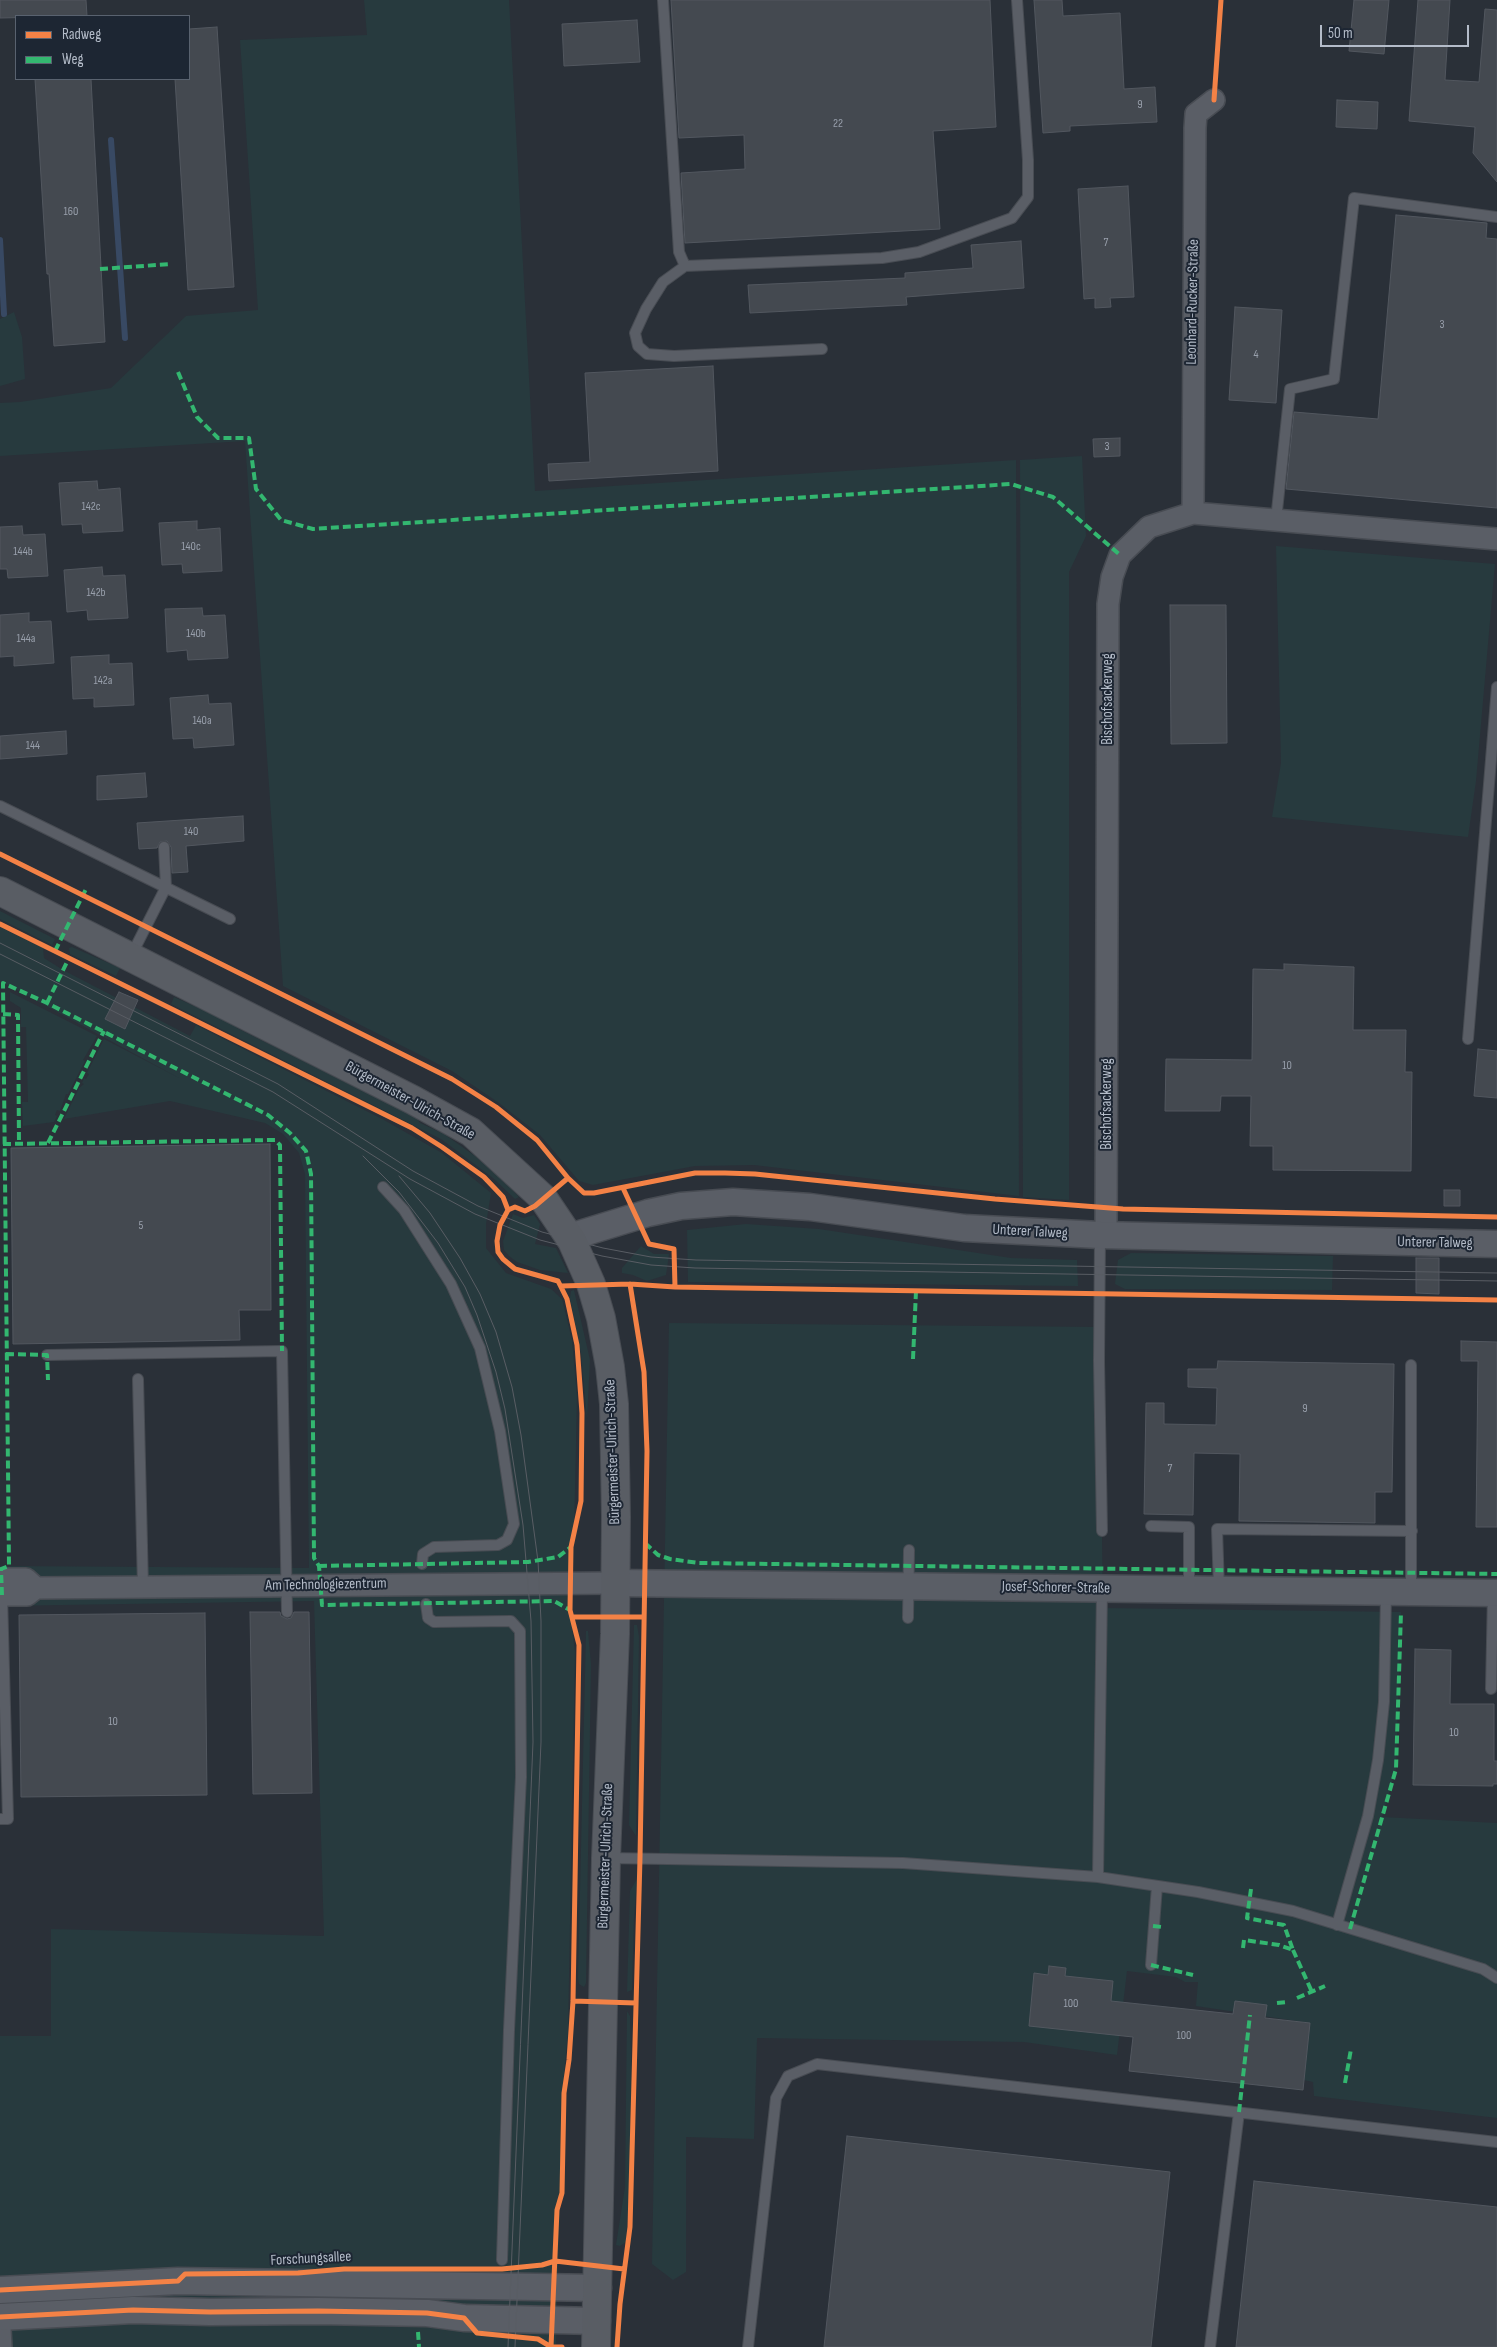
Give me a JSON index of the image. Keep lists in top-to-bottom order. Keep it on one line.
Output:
{"streets":{"main road":["Bürgermeister-Ulrich-Straße"],"street":["Leonhard-Rucker-Straße","Bischofsackerweg","Unterer Talweg","Am Technologiezentrum","Josef-Schorer-Straße","Forschungsallee"]},"crossings":[["Leonhard-Rucker-Straße","Bischofsackerweg"],["Bischofsackerweg","Unterer Talweg"],["Bürgermeister-Ulrich-Straße","Unterer Talweg"],["Bürgermeister-Ulrich-Straße","Am Technologiezentrum"],["Bürgermeister-Ulrich-Straße","Josef-Schorer-Straße"],["Bürgermeister-Ulrich-Straße","Forschungsallee"],["Am Technologiezentrum","Josef-Schorer-Straße"]],"house_numbers":["9","22","160","7","3","4","3","142c","140c","144b","142b","140b","144a","142a","140a","144","140","10","5","9","7","10","10","100","100"],"legend":["Radweg","Weg"],"scale_bar":"50 m"}
